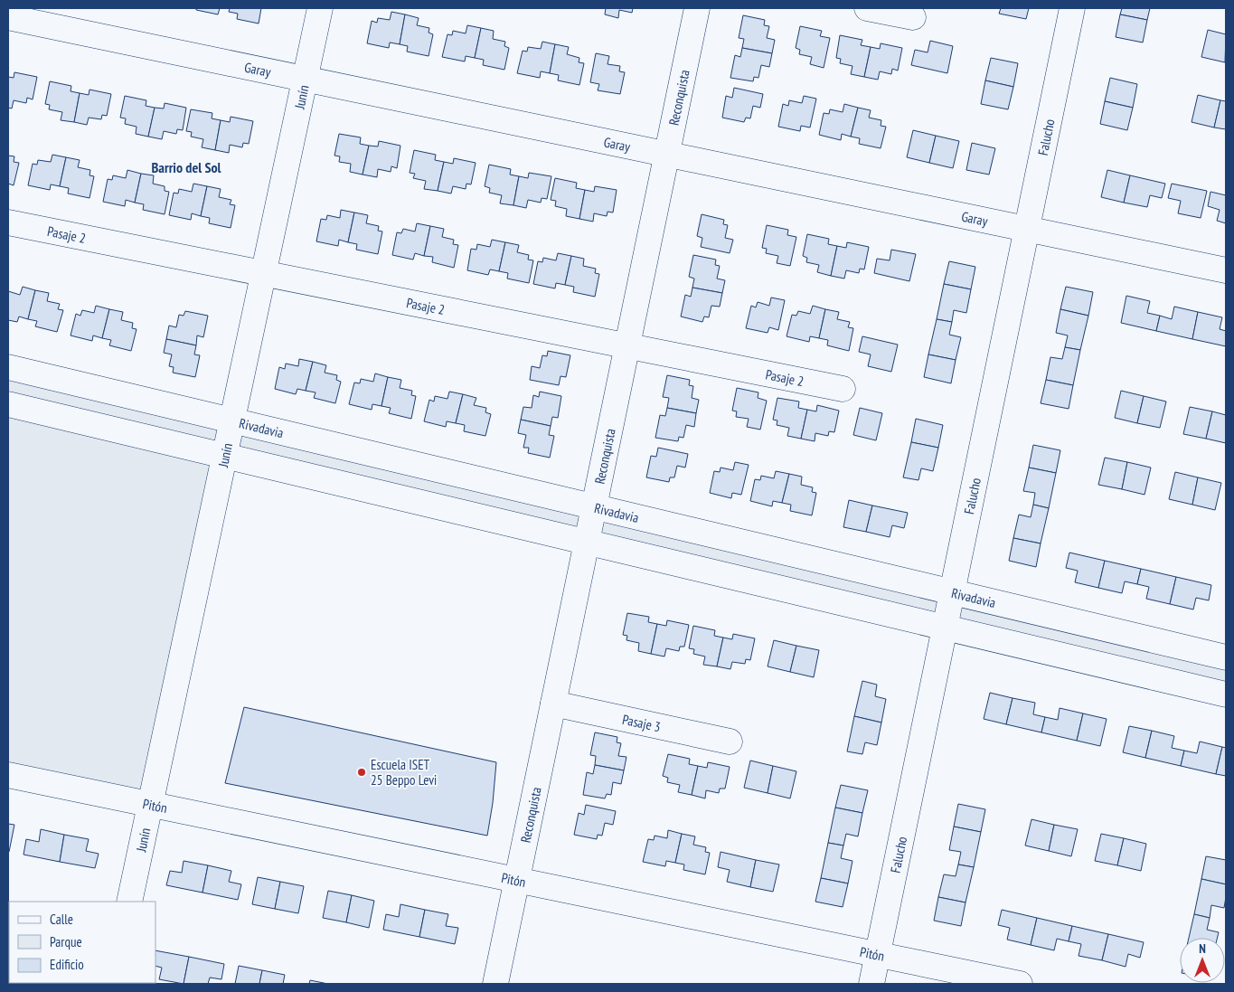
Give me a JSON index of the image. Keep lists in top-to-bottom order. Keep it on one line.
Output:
{"streets":{"street":["Garay","Junín","Reconquista","Falucho","Pasaje 2","Rivadavia","Pasaje 3","Pitón"]},"crossings":[["Garay","Junín"],["Garay","Reconquista"],["Garay","Falucho"],["Junín","Pasaje 2"],["Junín","Rivadavia"],["Junín","Pitón"],["Reconquista","Pasaje 2"],["Reconquista","Rivadavia"],["Reconquista","Pasaje 3"],["Reconquista","Pitón"],["Falucho","Rivadavia"],["Falucho","Pitón"]],"districts":["Barrio del Sol"],"places":["Escuela ISET 25 Beppo Levi"],"legend":["Calle","Parque","Edificio"],"north":"top"}
